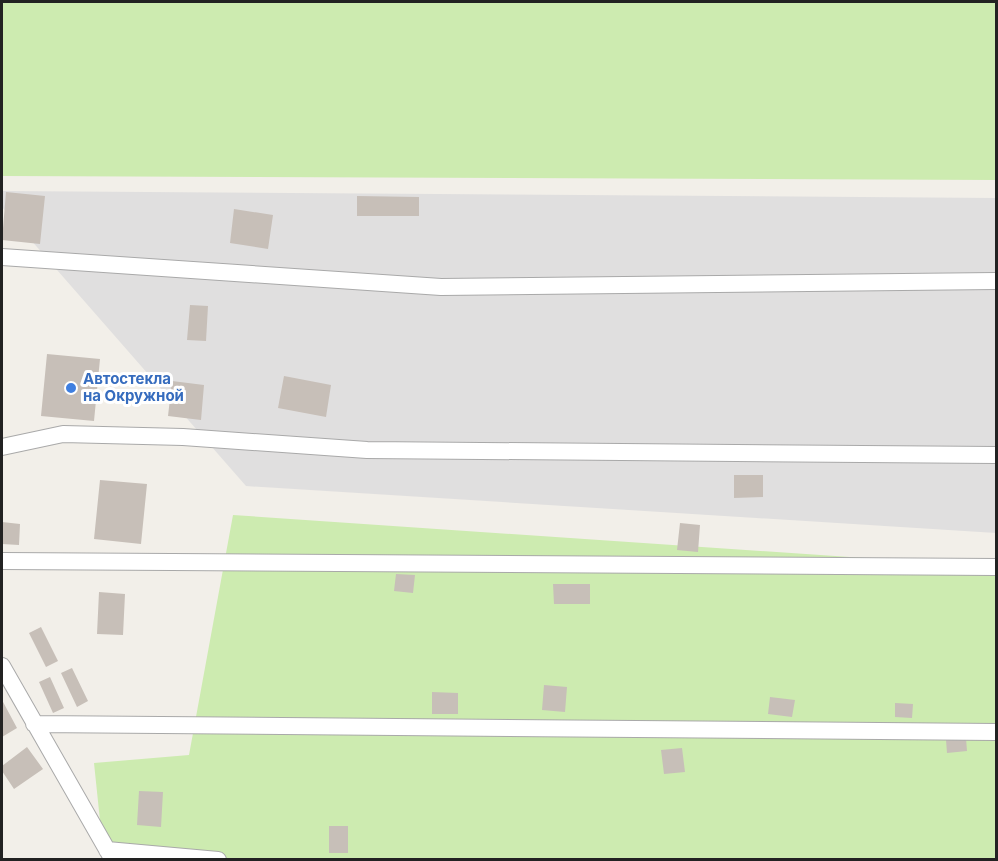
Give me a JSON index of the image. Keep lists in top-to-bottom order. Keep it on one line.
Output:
{"places":["Автостекла на Окружной"]}
